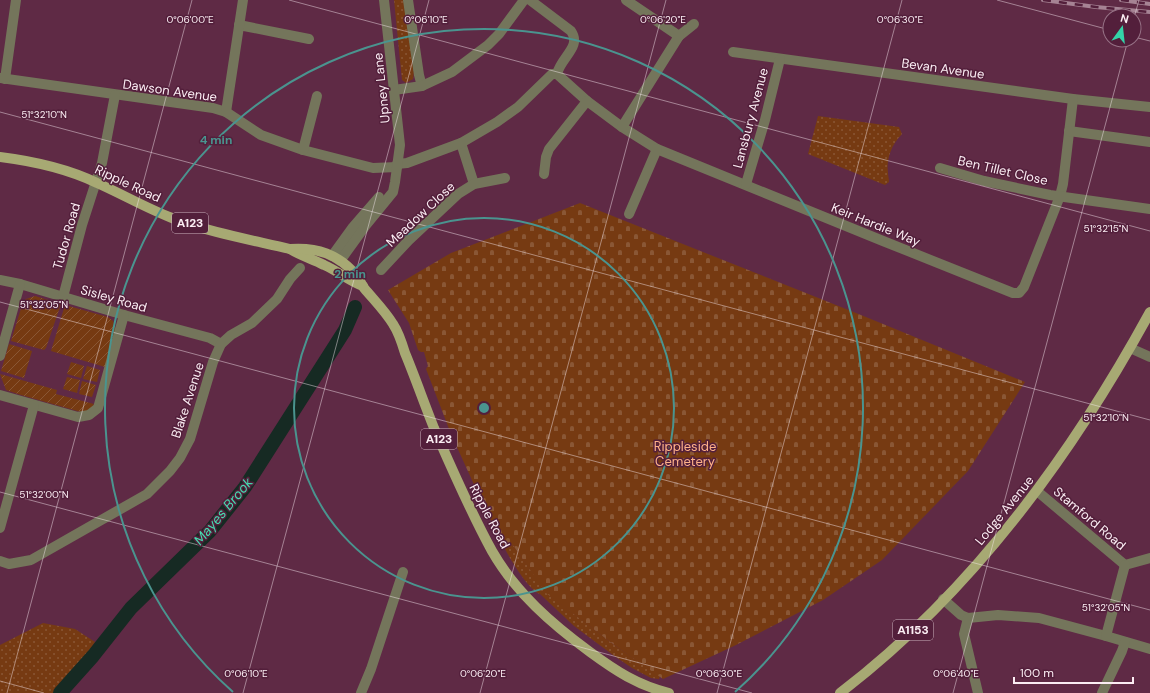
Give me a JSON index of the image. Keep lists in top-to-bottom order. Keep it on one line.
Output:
{"streets":{"main road":["Ripple Road","A123","Lodge Avenue","A1153"],"street":["Bevan Avenue","Upney Lane","Dawson Avenue","Lansbury Avenue","Ben Tillet Close","Meadow Close","Keir Hardie Way","Tudor Road","Sisley Road","Blake Avenue","Stamford Road"]},"crossings":[["Bevan Avenue","Lansbury Avenue"],["Upney Lane","Dawson Avenue"],["Upney Lane","Ripple Road"],["Dawson Avenue","Keir Hardie Way"],["Dawson Avenue","Tudor Road"],["Lansbury Avenue","Keir Hardie Way"],["Ben Tillet Close","Keir Hardie Way"],["Ripple Road","Tudor Road"],["Tudor Road","Sisley Road"],["Sisley Road","Blake Avenue"],["Lodge Avenue","Stamford Road"]],"water":["Mayes Brook"],"parks":["Rippleside Cemetery"],"scale_bar":"100 m","north":"top","coordinates":["0°06'00\"E","0°06'10\"E","0°06'20\"E","0°06'30\"E","51°32'10\"N","51°32'15\"N","51°32'05\"N","51°32'00\"N","0°06'40\"E"],"rings":["4 min","2 min"]}
